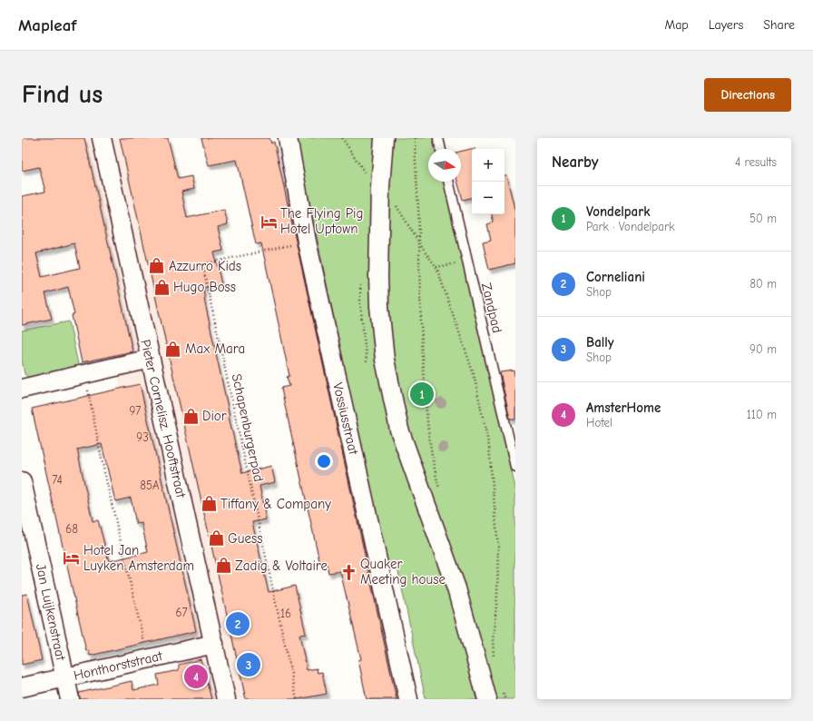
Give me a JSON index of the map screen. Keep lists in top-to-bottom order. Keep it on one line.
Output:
{"streets":{"street":["Pieter Cornelisz. Hooftstraat","Vossiusstraat","Jan Luijkenstraat","Honthorststraat"],"lane":["Zandpad"],"path":["Schapenburgerpad"]},"crossings":[["Pieter Cornelisz. Hooftstraat","Honthorststraat"],["Vossiusstraat","Schapenburgerpad"],["Jan Luijkenstraat","Honthorststraat"]],"places":{"hotel":["The Flying Pig Hotel Uptown","Hotel Jan Luyken Amsterdam"],"shop":["Azzurro Kids","Hugo Boss","Max Mara","Dior","Tiffany & Company","Guess","Zadig & Voltaire"],"church":["Quaker Meeting house"]},"house_numbers":["97","93","74","85A","68","67","16"],"north":"right","page":{"header":"Mapleaf","nav":["Map","Layers","Share"],"buttons":"Directions","title":"Find us","heading":["Nearby","4 results"],"map_buttons":["+","−"],"list":[{"mark":"1","name":"Vondelpark","note":"Park · Vondelpark","value":"50 m"},{"mark":"2","name":"Corneliani","note":"Shop","value":"80 m"},{"mark":"3","name":"Bally","note":"Shop","value":"90 m"},{"mark":"4","name":"AmsterHome","note":"Hotel","value":"110 m"}],"pins":["1","2","3","4"]}}
